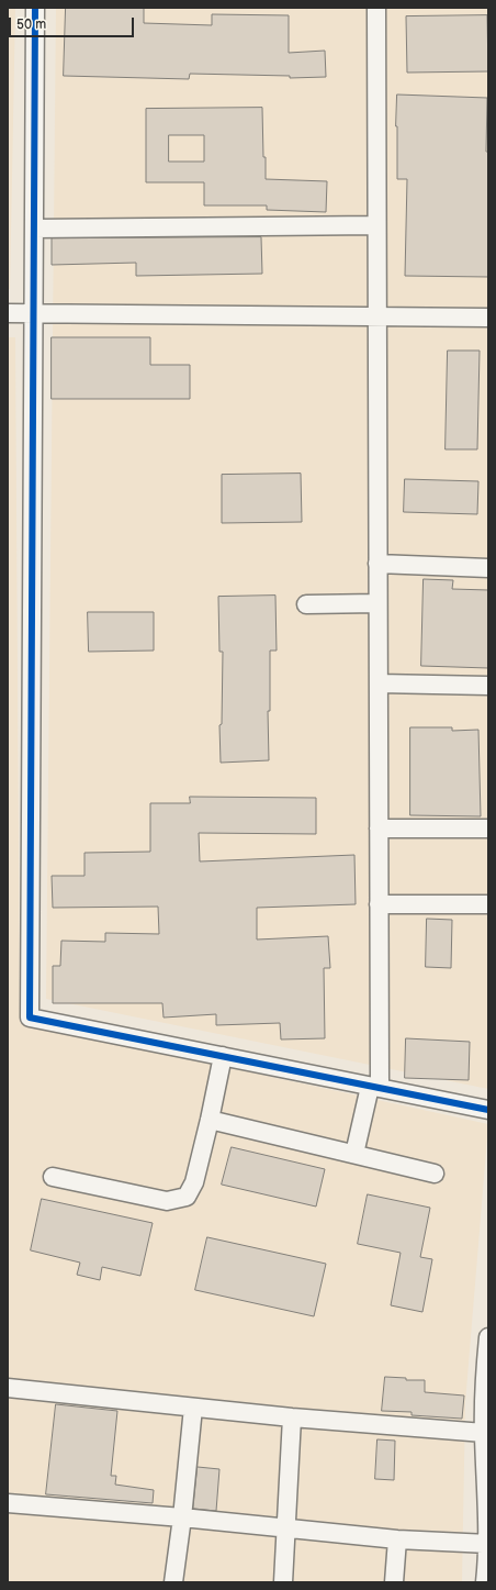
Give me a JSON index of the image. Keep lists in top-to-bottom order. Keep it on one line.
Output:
{"scale_bar":"50 m"}
